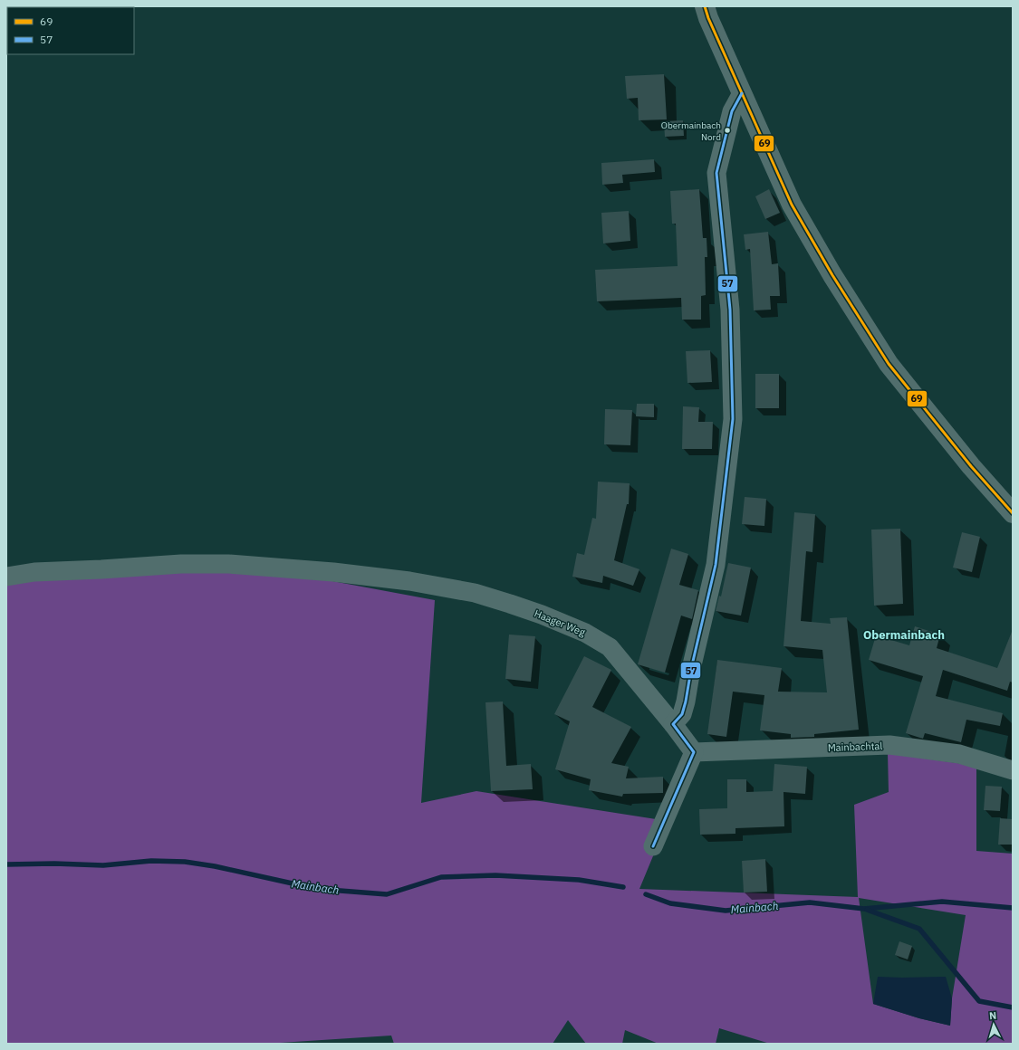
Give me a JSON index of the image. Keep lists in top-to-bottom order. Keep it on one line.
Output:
{"streets":{"street":["Haager Weg","Mainbachtal"]},"crossings":[["Haager Weg","Mainbachtal"]],"districts":["Obermainbach"],"water":["Mainbach"],"places":["Obermainbach Nord"],"lines":["transit line 69","transit line 57"],"legend":["69","57"],"north":"top"}
